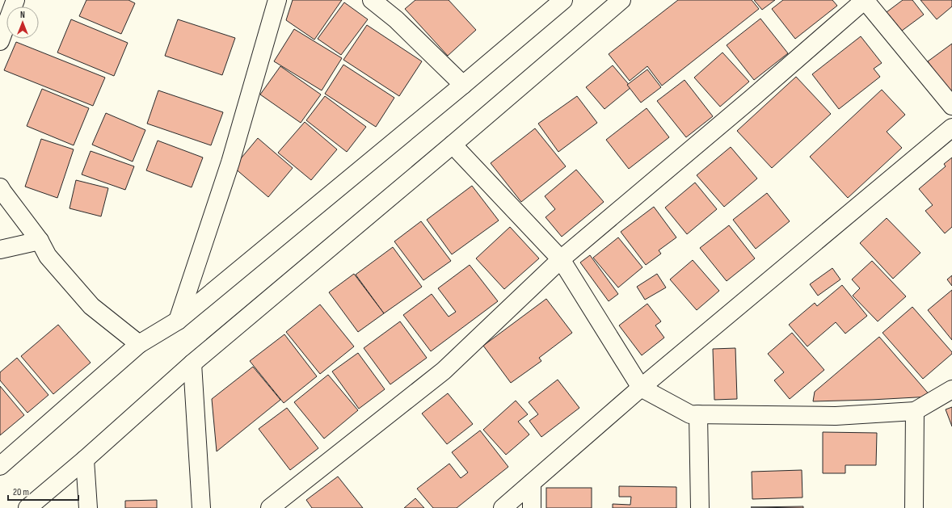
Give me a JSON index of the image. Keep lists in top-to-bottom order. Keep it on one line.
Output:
{"scale_bar":"20 m","north":"top"}
